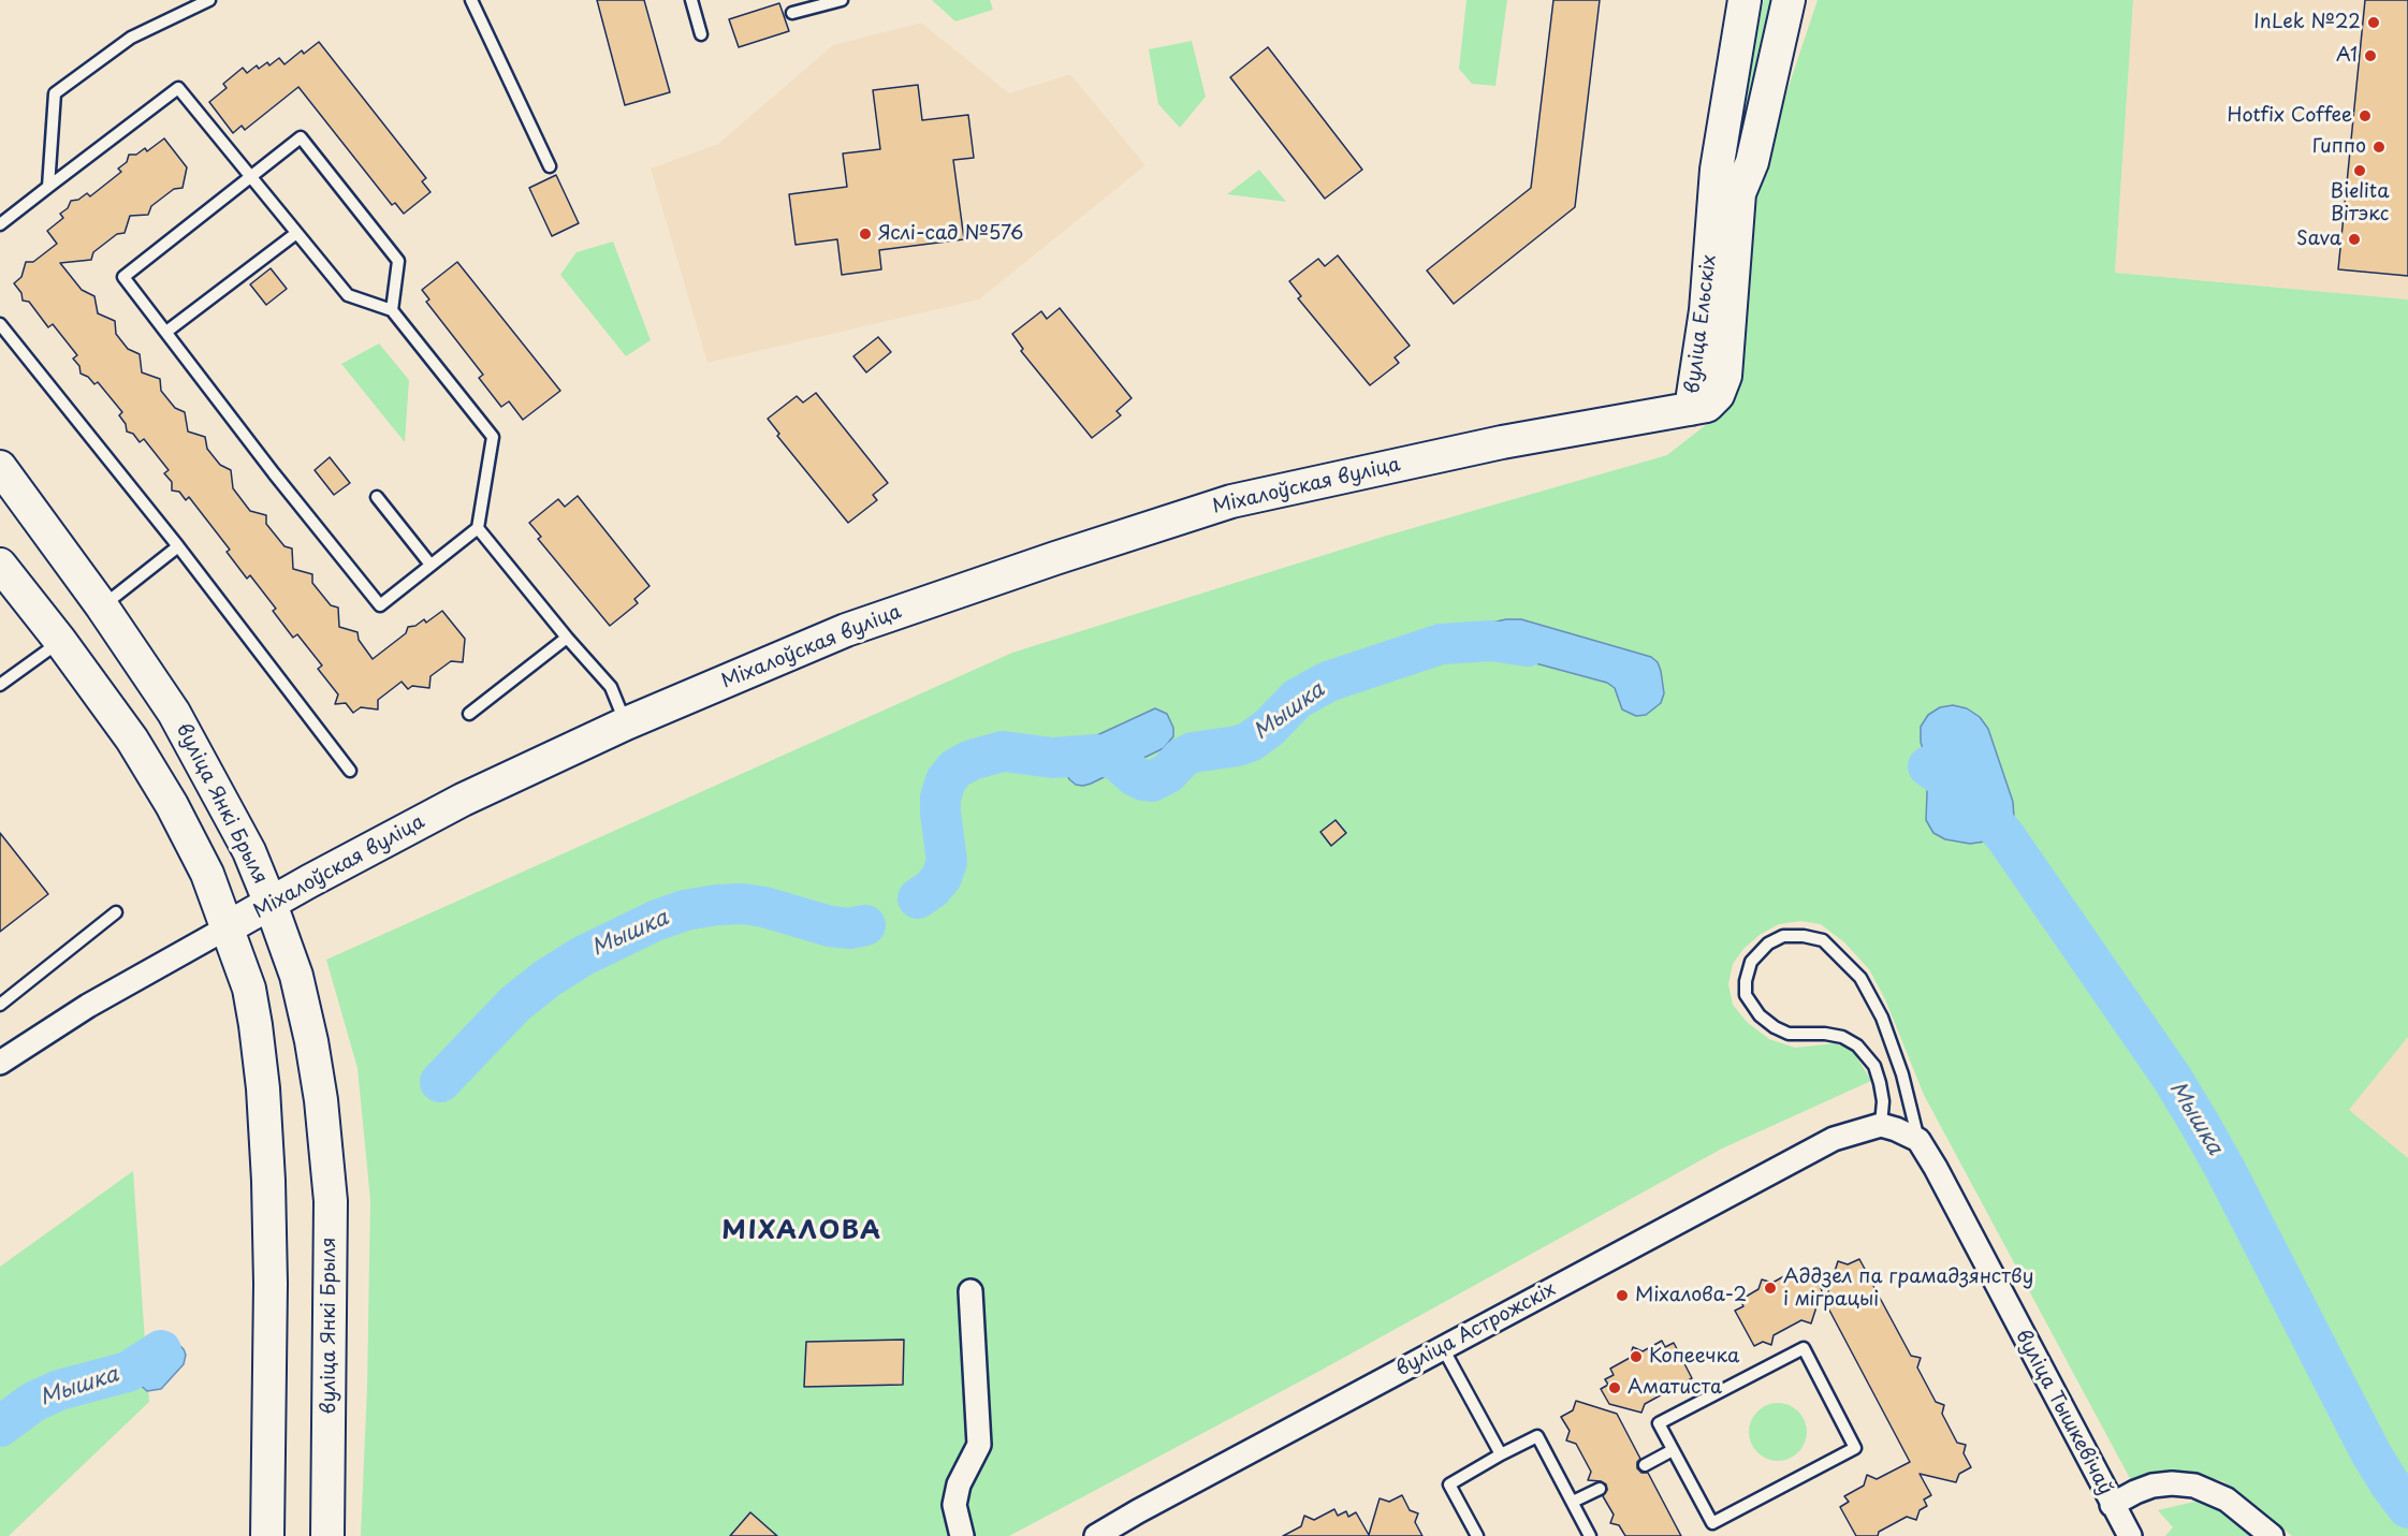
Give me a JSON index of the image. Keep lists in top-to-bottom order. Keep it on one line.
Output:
{"streets":{"street":["вуліца Ельскіх","Міхалоўская вуліца","вуліца Янкі Брыля","вуліца Астрожскіх","вуліца Тышкевічаў"]},"crossings":[["вуліца Ельскіх","Міхалоўская вуліца"],["Міхалоўская вуліца","вуліца Янкі Брыля"]],"districts":["МІХАЛОВА"],"water":["Мышка"],"places":["InLek №22","A1","Hotfix Coffee","Гиппо","Bielita Вітэкс","Яслі-сад №576","Sava","Аддзел па грамадзянству і міграцыі","Міхалова-2","Копеечка","Аматиста"]}
